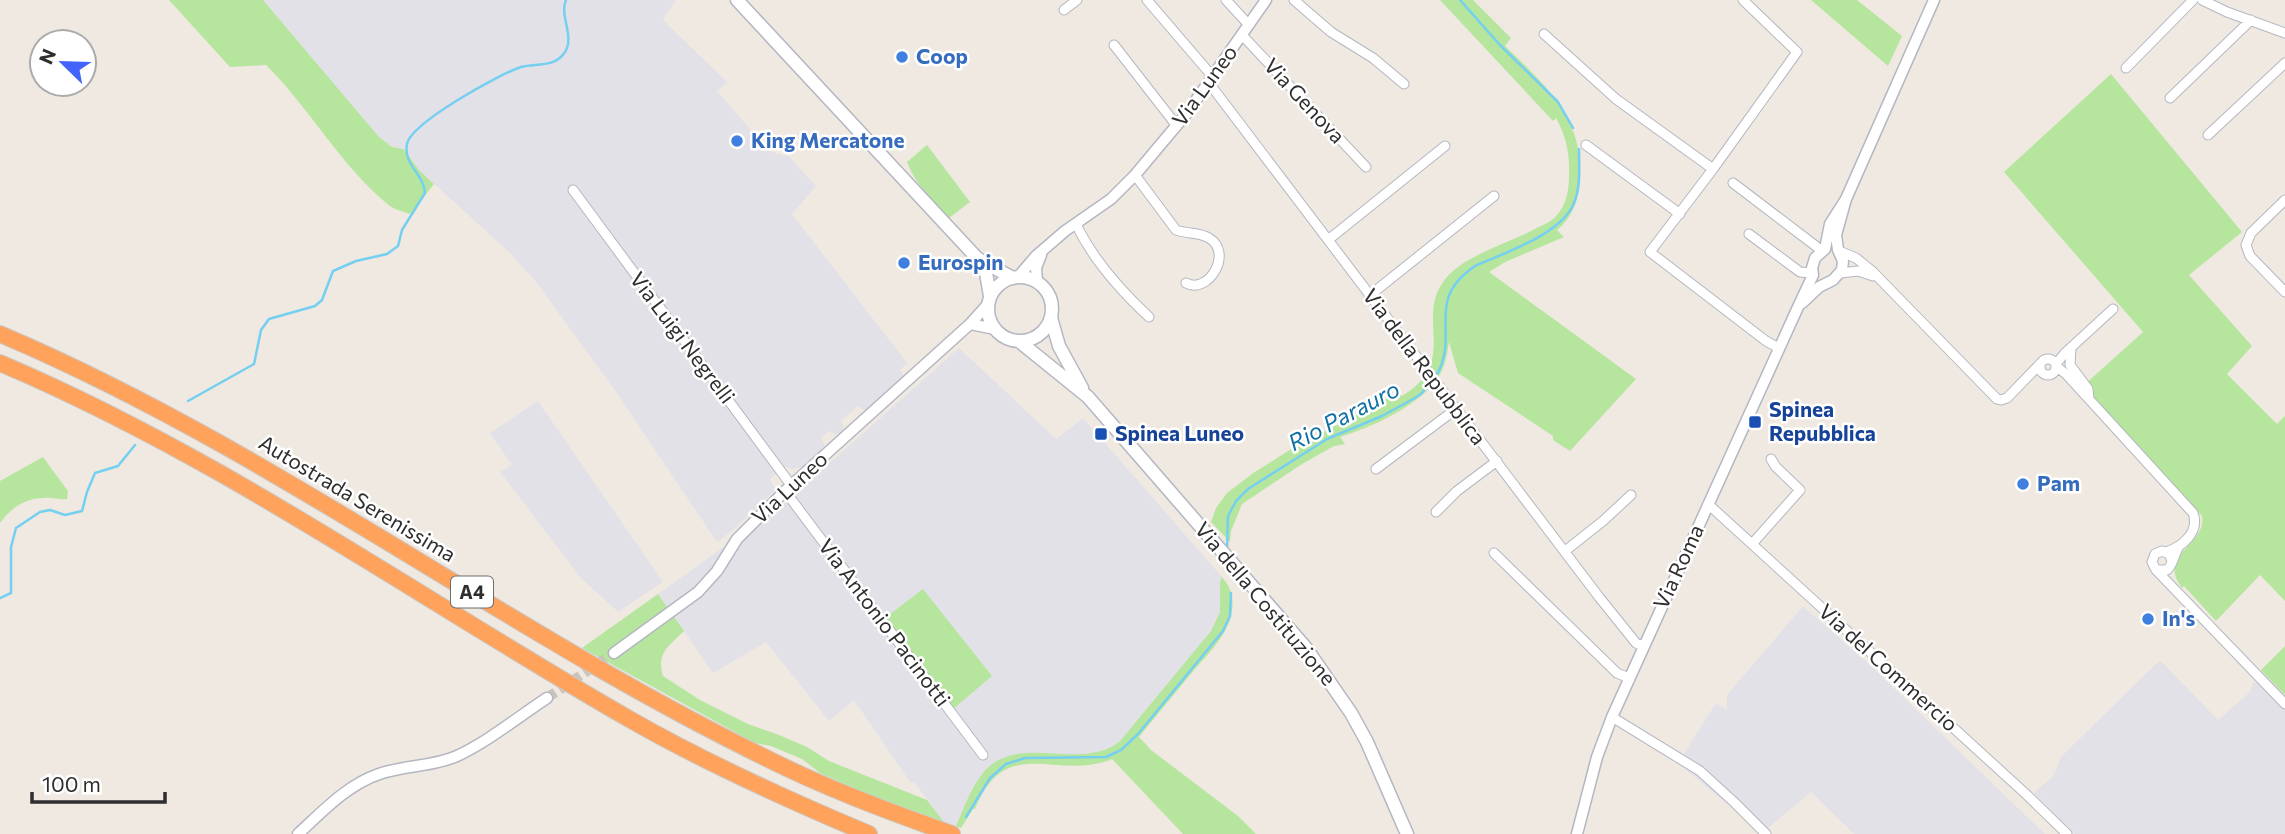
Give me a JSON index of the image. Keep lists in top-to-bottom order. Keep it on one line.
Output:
{"streets":{"highway":["Autostrada Serenissima","A4"],"main road":["Via della Costituzione"],"street":["Via Luneo","Via Genova","Via Luigi Negrelli","Via della Repubblica","Via Roma","Via Antonio Pacinotti","Via del Commercio"]},"crossings":[["Via Luneo","Via Genova"],["Via Luneo","Via Luigi Negrelli"],["Via Luneo","Via della Repubblica"],["Via Luneo","Via della Costituzione"],["Via Luneo","Via Antonio Pacinotti"],["Via Luigi Negrelli","Via Antonio Pacinotti"],["Via della Repubblica","Via Roma"],["Via Roma","Via del Commercio"]],"water":["Rio Parauro"],"places":{"other":["Coop","King Mercatone","Eurospin","Pam","In's"],"transit":["Spinea Repubblica","Spinea Luneo"]},"scale_bar":"100 m","north":"top left"}
